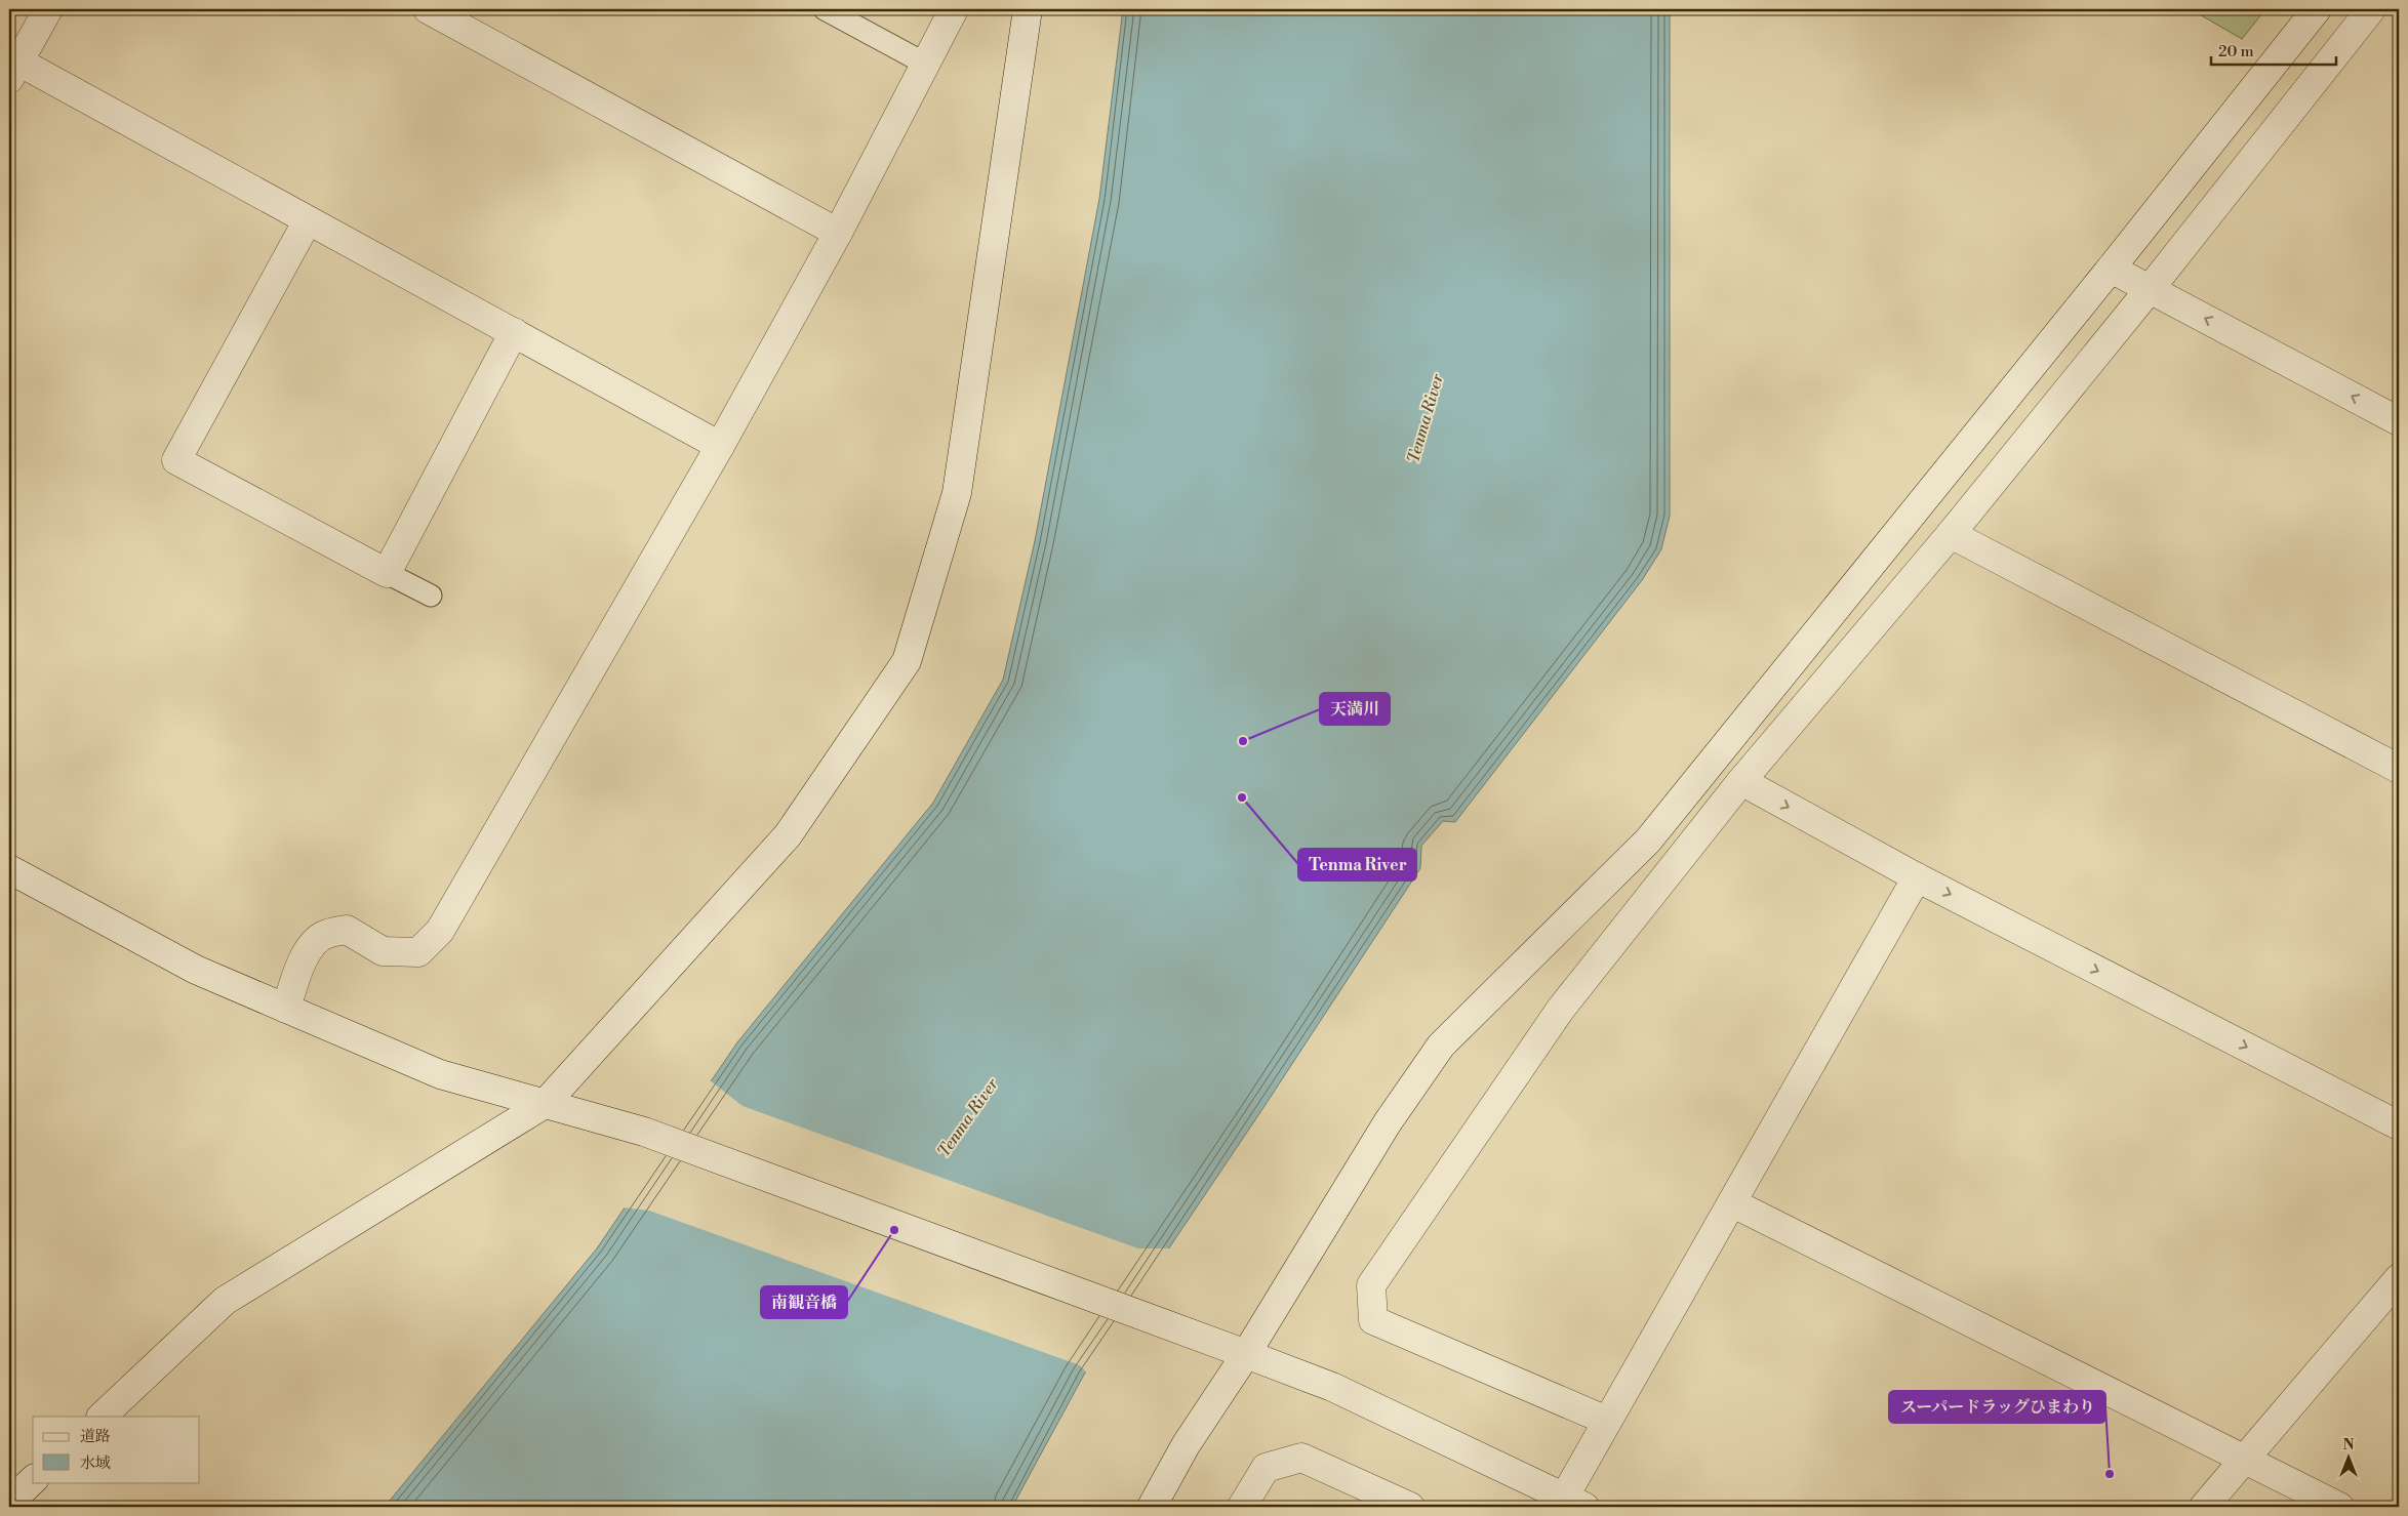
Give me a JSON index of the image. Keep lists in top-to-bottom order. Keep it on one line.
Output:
{"water":["Tenma River"],"places":["天満川","Tenma River","南観音橋","スーパードラッグひまわり"],"legend":["道路","水域"],"scale_bar":"20 m","north":"top"}
